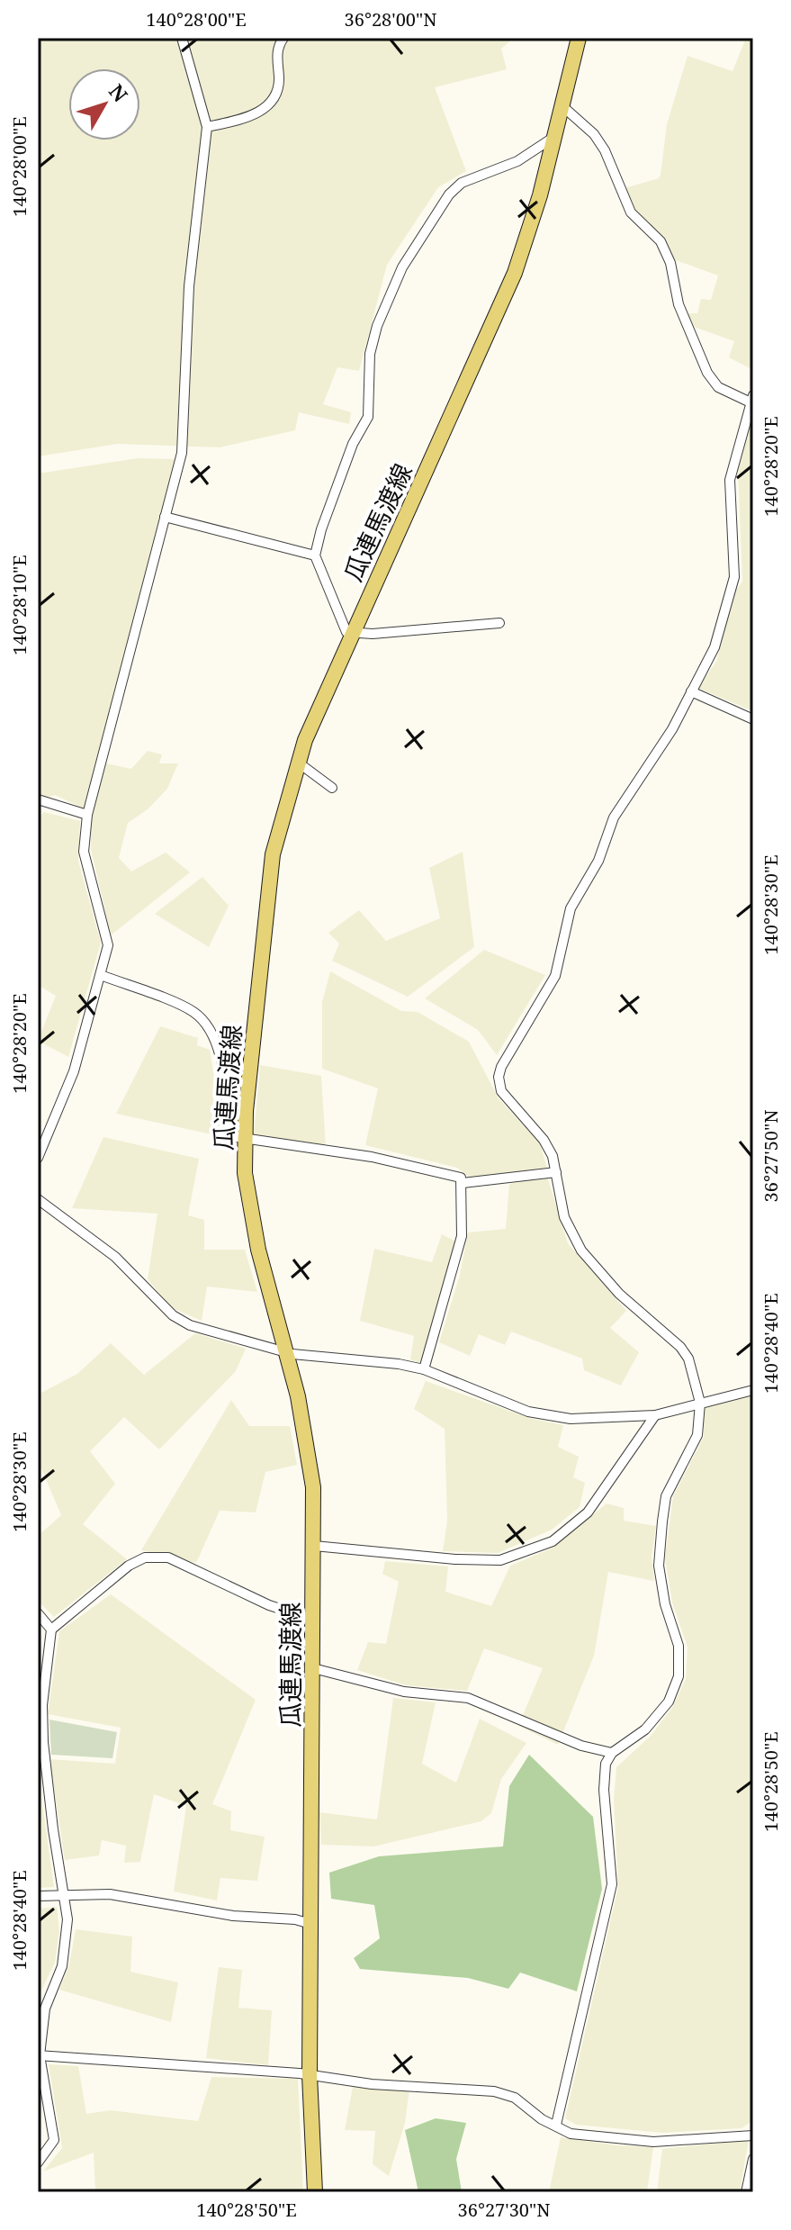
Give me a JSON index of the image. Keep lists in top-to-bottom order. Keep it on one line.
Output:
{"streets":{"main road":["瓜連馬渡線"]},"north":"top right","coordinates":["140°28'00\"E","36°28'00\"N","140°28'20\"E","140°28'10\"E","140°28'30\"E","36°27'50\"N","140°28'40\"E","140°28'50\"E","36°27'30\"N"]}
